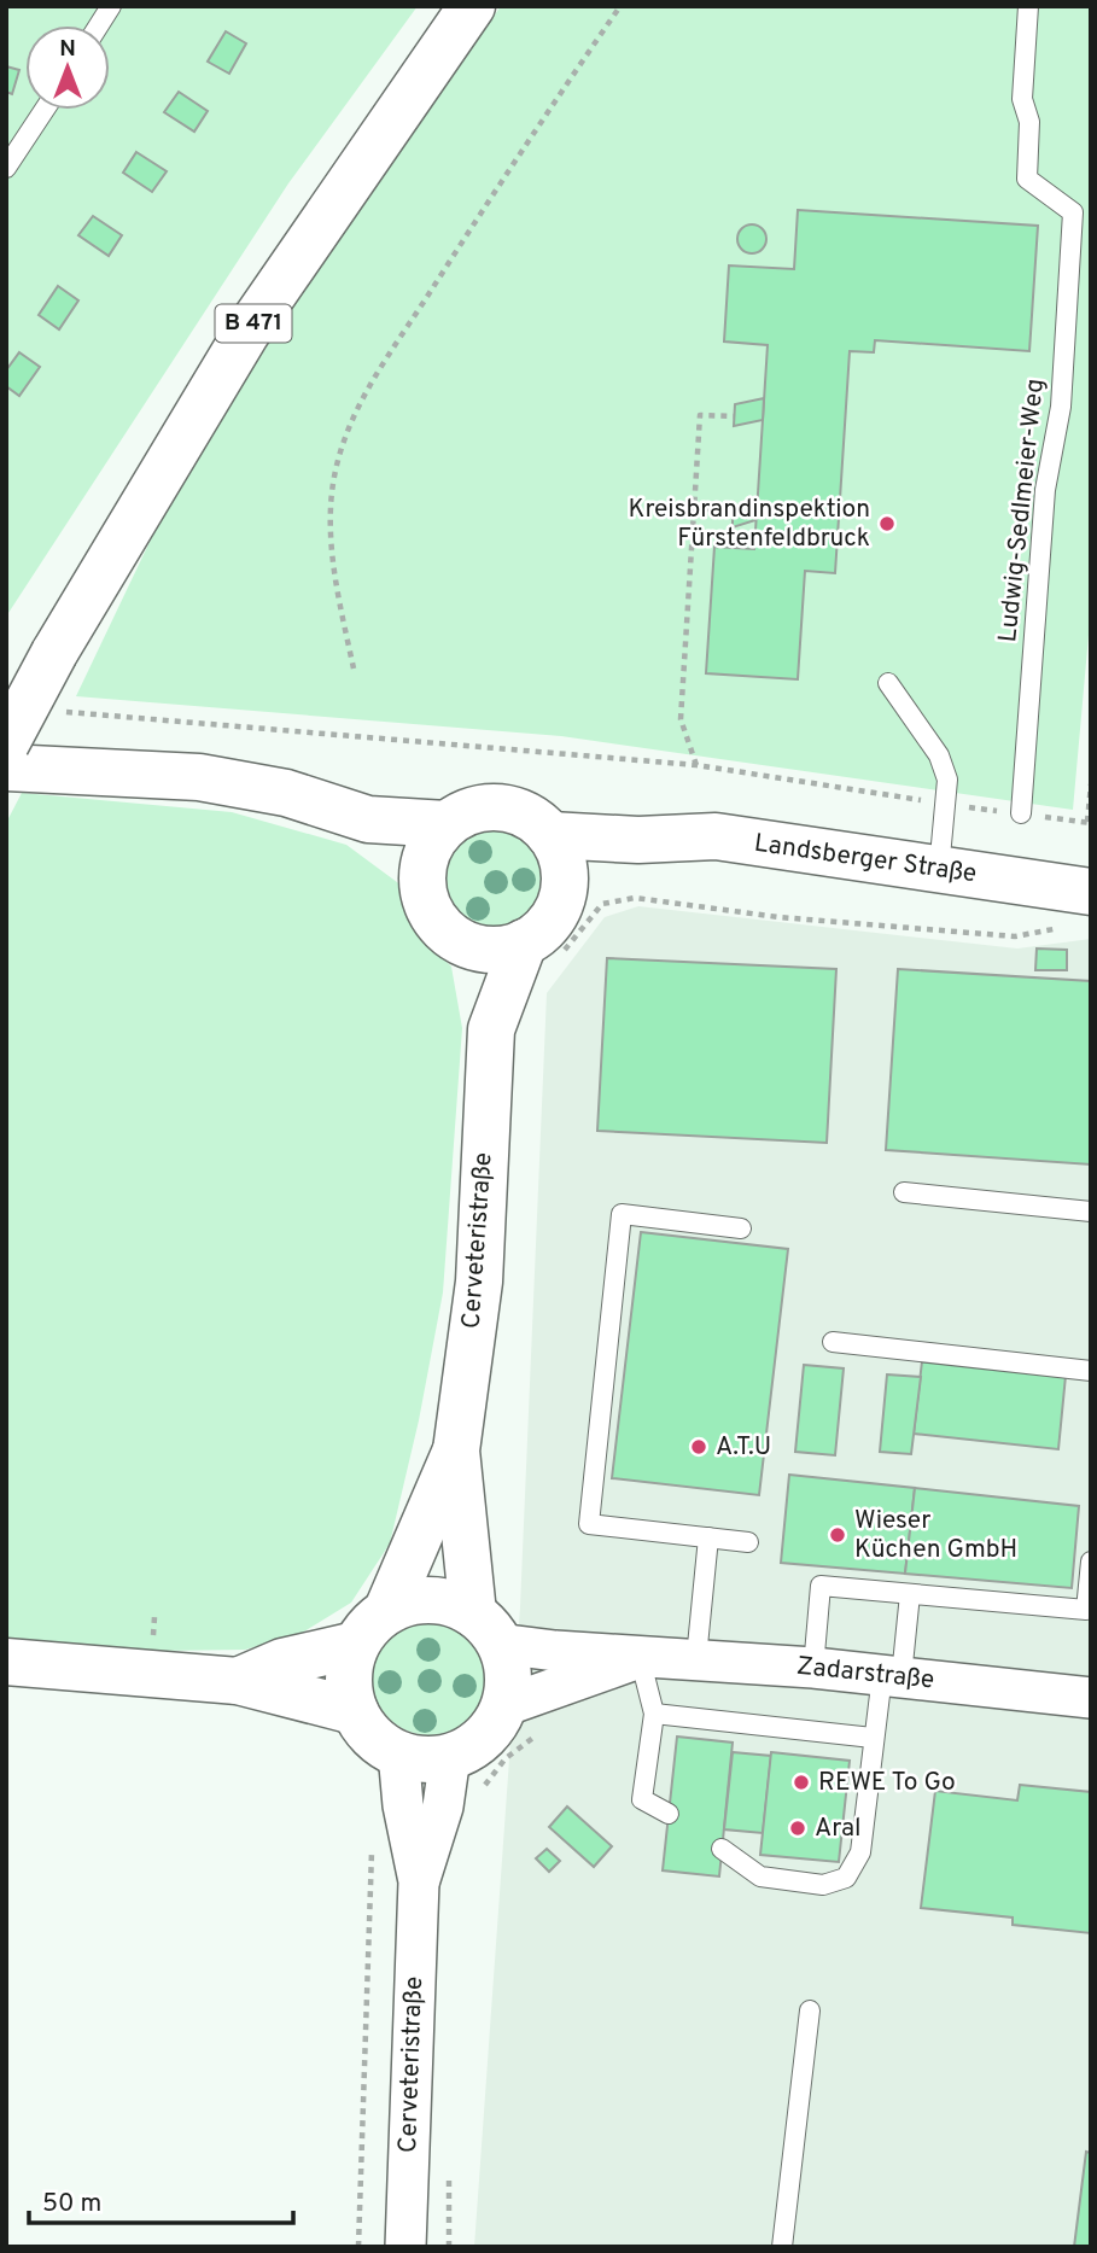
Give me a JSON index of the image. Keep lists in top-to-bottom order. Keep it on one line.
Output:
{"streets":{"main road":["B 471","Landsberger Straße","Cerveteristraße"],"street":["Zadarstraße"],"lane":["Ludwig-Sedlmeier-Weg"]},"crossings":[["Landsberger Straße","Cerveteristraße"],["Cerveteristraße","Zadarstraße"]],"places":["Kreisbrandinspektion Fürstenfeldbruck","A.T.U","Wieser Küchen GmbH","REWE To Go","Aral"],"scale_bar":"50 m","north":"top"}
